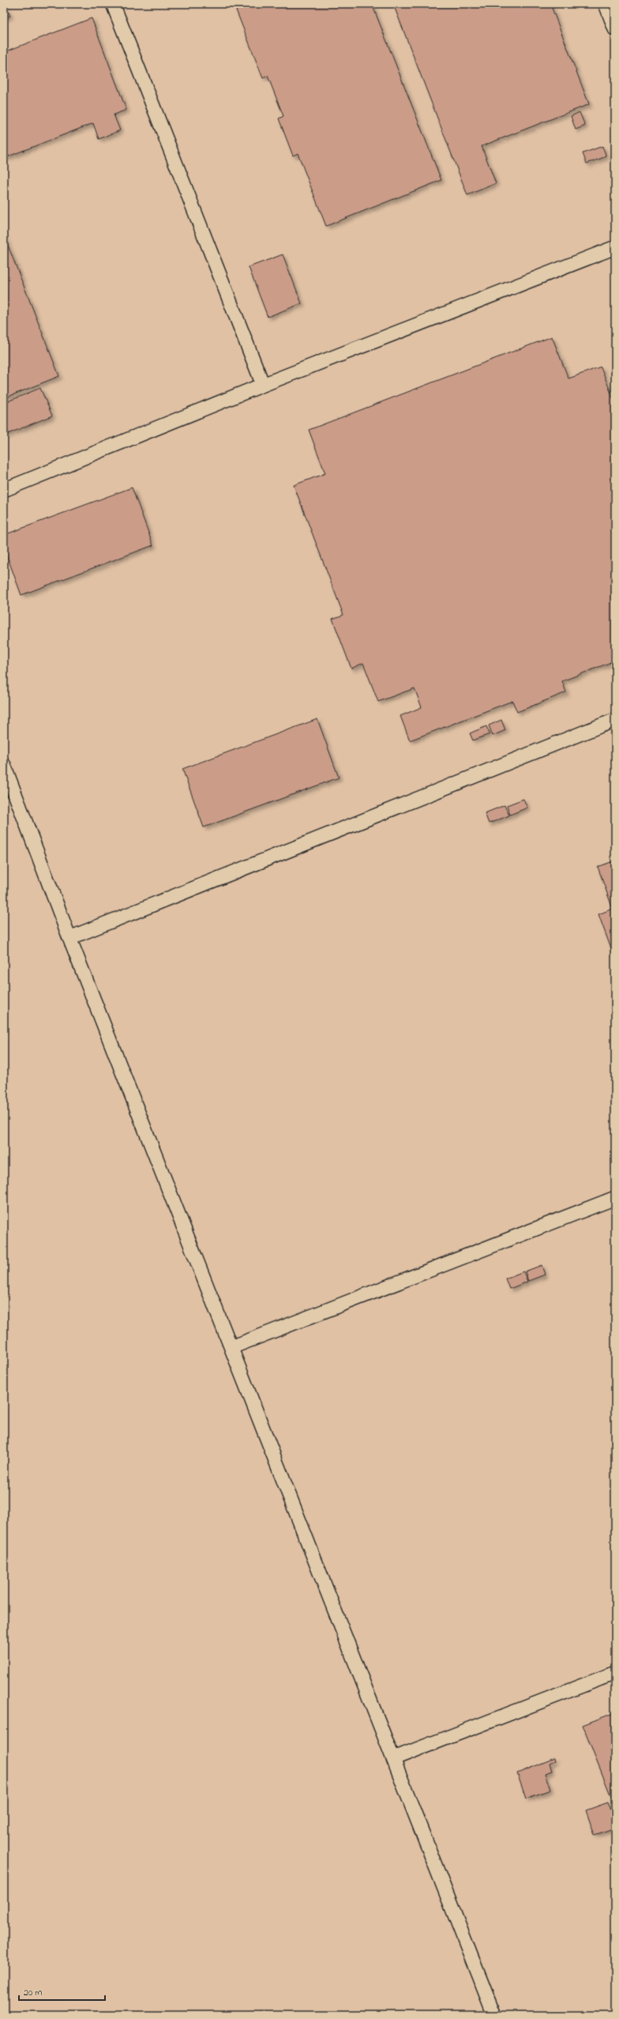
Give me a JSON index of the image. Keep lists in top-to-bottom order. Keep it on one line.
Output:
{"scale_bar":"20 m"}
